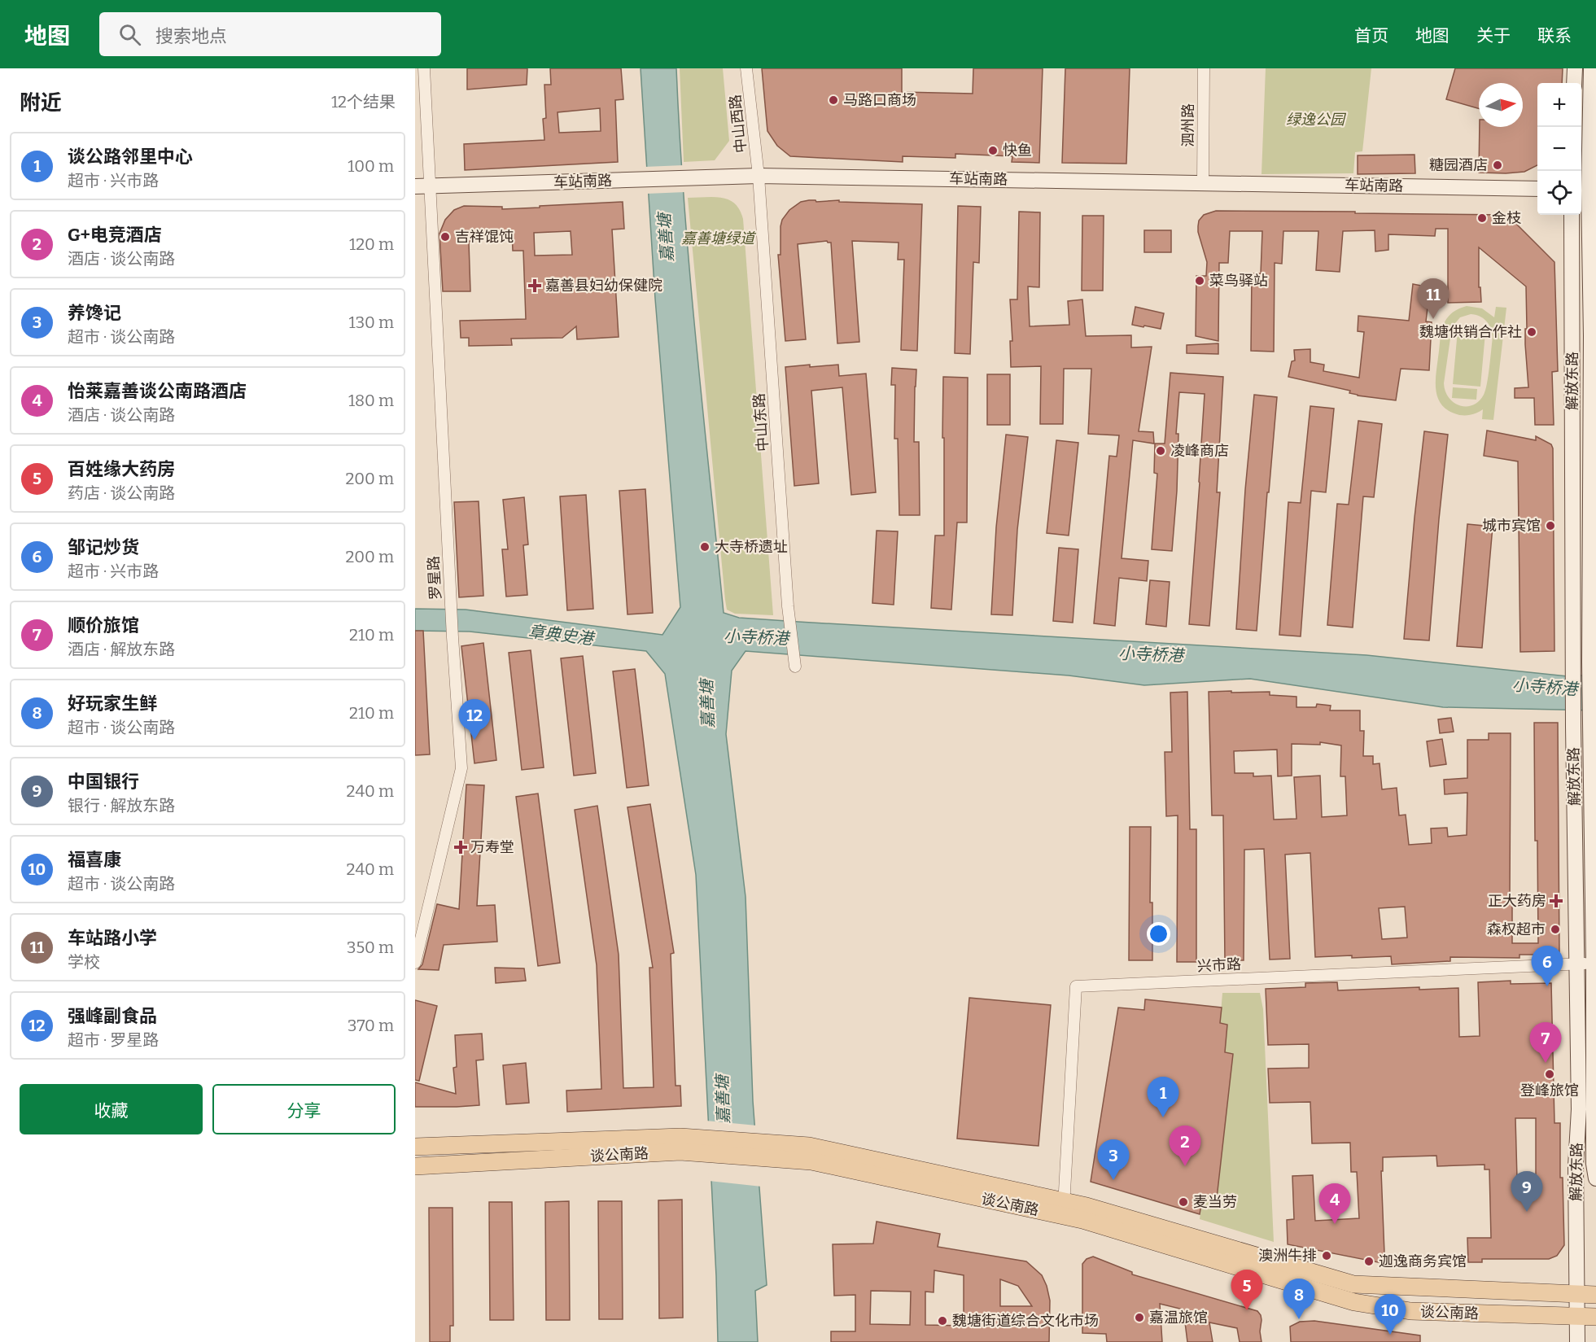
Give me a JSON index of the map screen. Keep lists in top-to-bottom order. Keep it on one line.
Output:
{"streets":{"main road":["车站南路","解放东路","谈公南路"],"street":["中山西路","泗州路","中山东路","罗星路","兴市路"]},"crossings":[["中山西路","车站南路"],["中山西路","中山东路"],["泗州路","车站南路"],["车站南路","中山东路"],["车站南路","罗星路"],["解放东路","兴市路"],["解放东路","谈公南路"],["兴市路","谈公南路"]],"water":["嘉善塘","章典史港","小寺桥港"],"parks":["绿逸公园","嘉善塘绿道"],"places":{"other":["马路口商场","快鱼","糖园酒店","金枝","吉祥馄饨","菜鸟驿站","魏塘供销合作社","凌峰商店","城市宾馆","大寺桥遗址","森权超市","登峰旅馆","麦当劳","澳洲牛排","迦逸商务宾馆","嘉温旅馆","魏塘街道综合文化市场"],"health":["嘉善县妇幼保健院","万寿堂","正大药房"]},"north":"right","page":{"header":"地图","search":"搜索地点","nav":["首页","地图","关于","联系"],"heading":["附近","12个结果"],"map_buttons":["+","−"],"list":[{"mark":"1","name":"谈公路邻里中心","note":"超市 · 兴市路","value":"100 m"},{"mark":"2","name":"G+电竞酒店","note":"酒店 · 谈公南路","value":"120 m"},{"mark":"3","name":"养馋记","note":"超市 · 谈公南路","value":"130 m"},{"mark":"4","name":"怡莱嘉善谈公南路酒店","note":"酒店 · 谈公南路","value":"180 m"},{"mark":"5","name":"百姓缘大药房","note":"药店 · 谈公南路","value":"200 m"},{"mark":"6","name":"邹记炒货","note":"超市 · 兴市路","value":"200 m"},{"mark":"7","name":"顺价旅馆","note":"酒店 · 解放东路","value":"210 m"},{"mark":"8","name":"好玩家生鲜","note":"超市 · 谈公南路","value":"210 m"},{"mark":"9","name":"中国银行","note":"银行 · 解放东路","value":"240 m"},{"mark":"10","name":"福喜康","note":"超市 · 谈公南路","value":"240 m"},{"mark":"11","name":"车站路小学","note":"学校","value":"350 m"},{"mark":"12","name":"强峰副食品","note":"超市 · 罗星路","value":"370 m"}],"pins":["11","12","6","7","1","2","3","9","4","5","8","10"],"buttons":["收藏","分享"]}}
